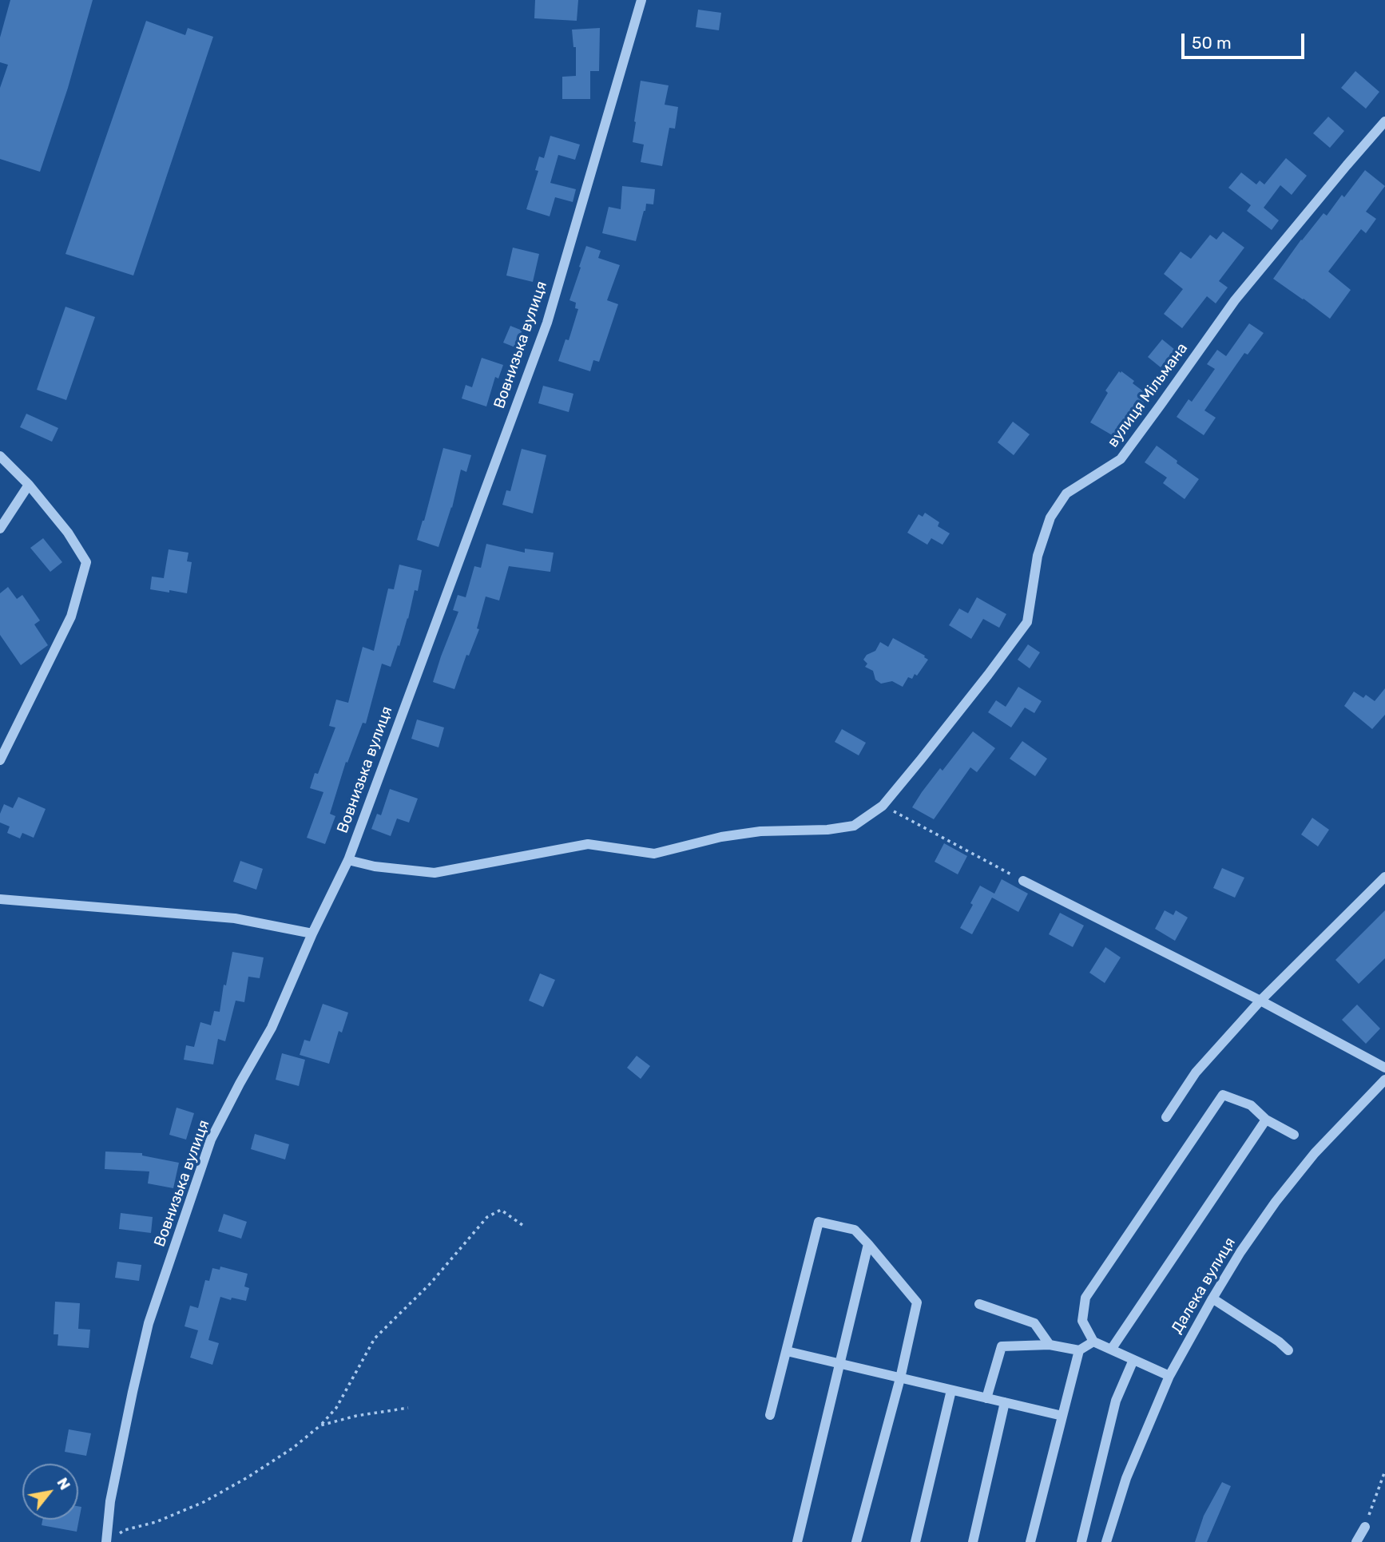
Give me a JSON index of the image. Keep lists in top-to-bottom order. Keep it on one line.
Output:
{"streets":{"street":["Вовнизька вулиця","вулиця Мільмана","Далека вулиця"]},"crossings":[["Вовнизька вулиця","вулиця Мільмана"]],"scale_bar":"50 m","north":"top right"}
